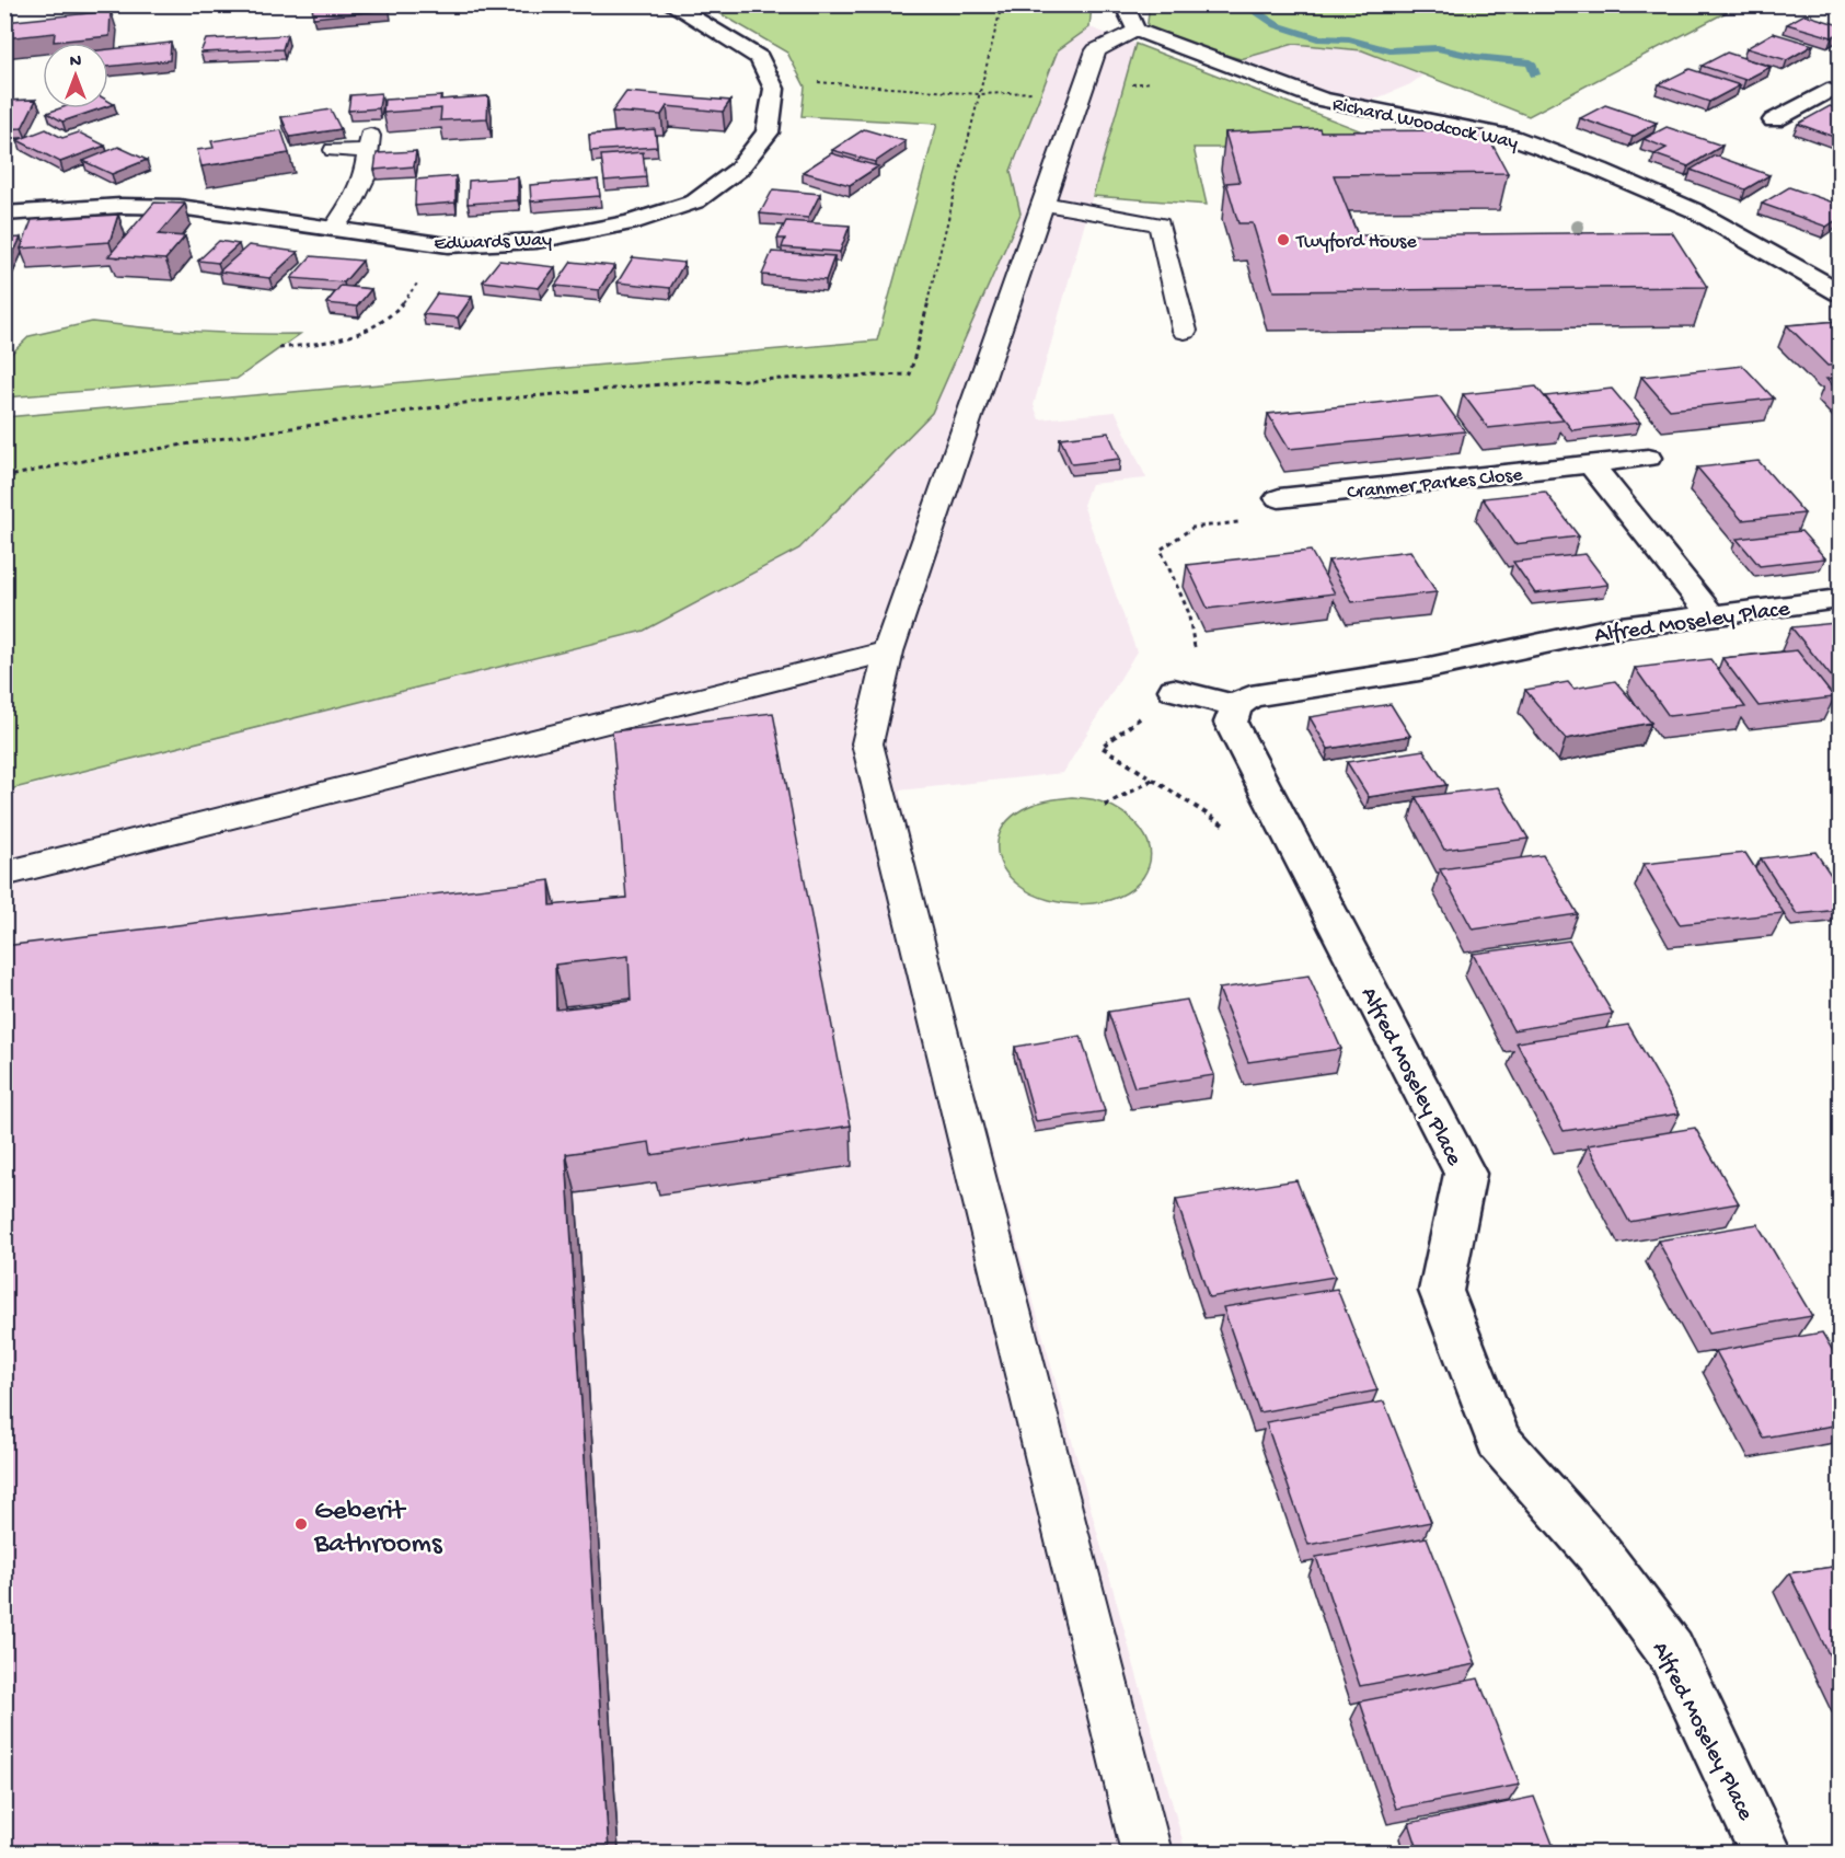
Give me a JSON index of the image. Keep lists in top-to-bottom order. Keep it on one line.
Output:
{"streets":{"street":["Richard Woodcock Way","Edwards Way","Cranmer Parkes Close","Alfred Moseley Place"]},"places":["Twyford House","Geberit Bathrooms"],"north":"top"}
